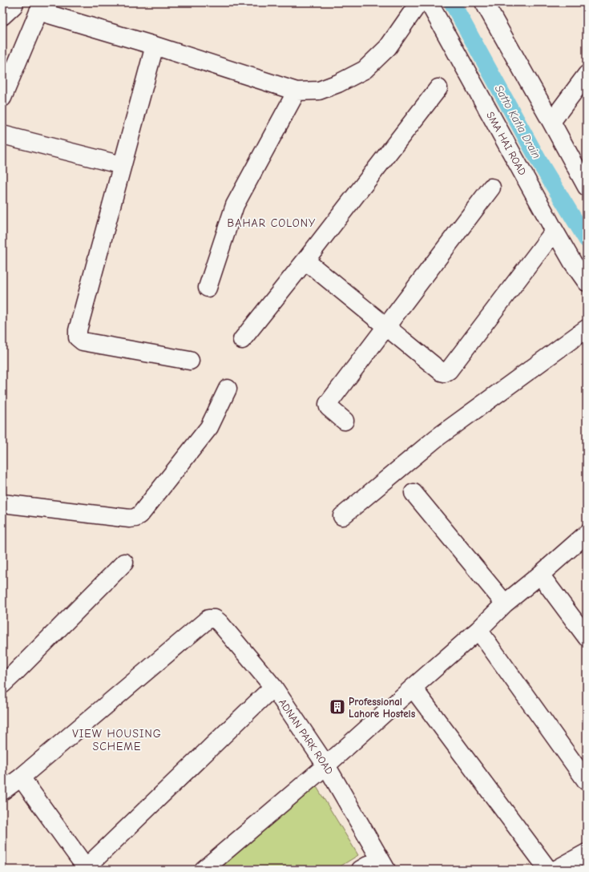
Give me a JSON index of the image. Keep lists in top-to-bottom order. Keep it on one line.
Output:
{"streets":{"street":["SMA HAI ROAD","ADNAN PARK ROAD"]},"districts":["BAHAR COLONY","VIEW HOUSING SCHEME"],"water":["Satto Katla Drain"],"places":{"building":["Professional Lahore Hostels"]}}
